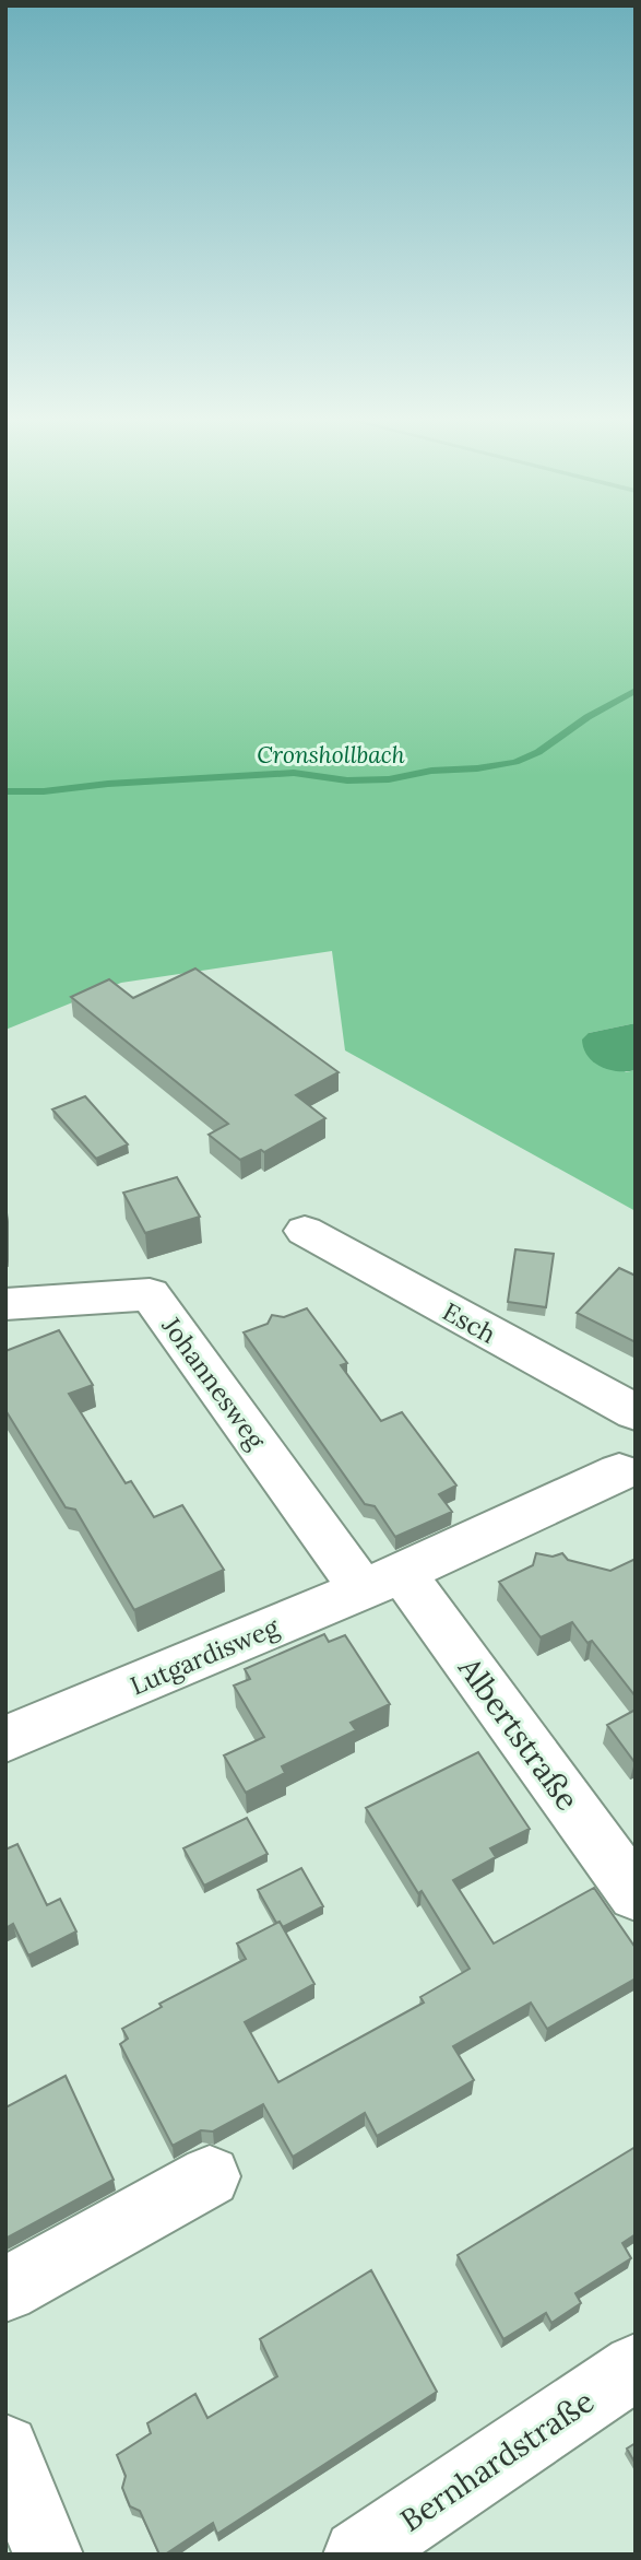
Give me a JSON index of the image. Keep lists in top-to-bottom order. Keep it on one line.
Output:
{"streets":{"street":["Esch","Johannesweg","Lutgardisweg","Albertstraße","Bernhardstraße"]},"crossings":[["Johannesweg","Lutgardisweg"],["Johannesweg","Albertstraße"],["Lutgardisweg","Albertstraße"]],"water":["Cronshollbach"]}
